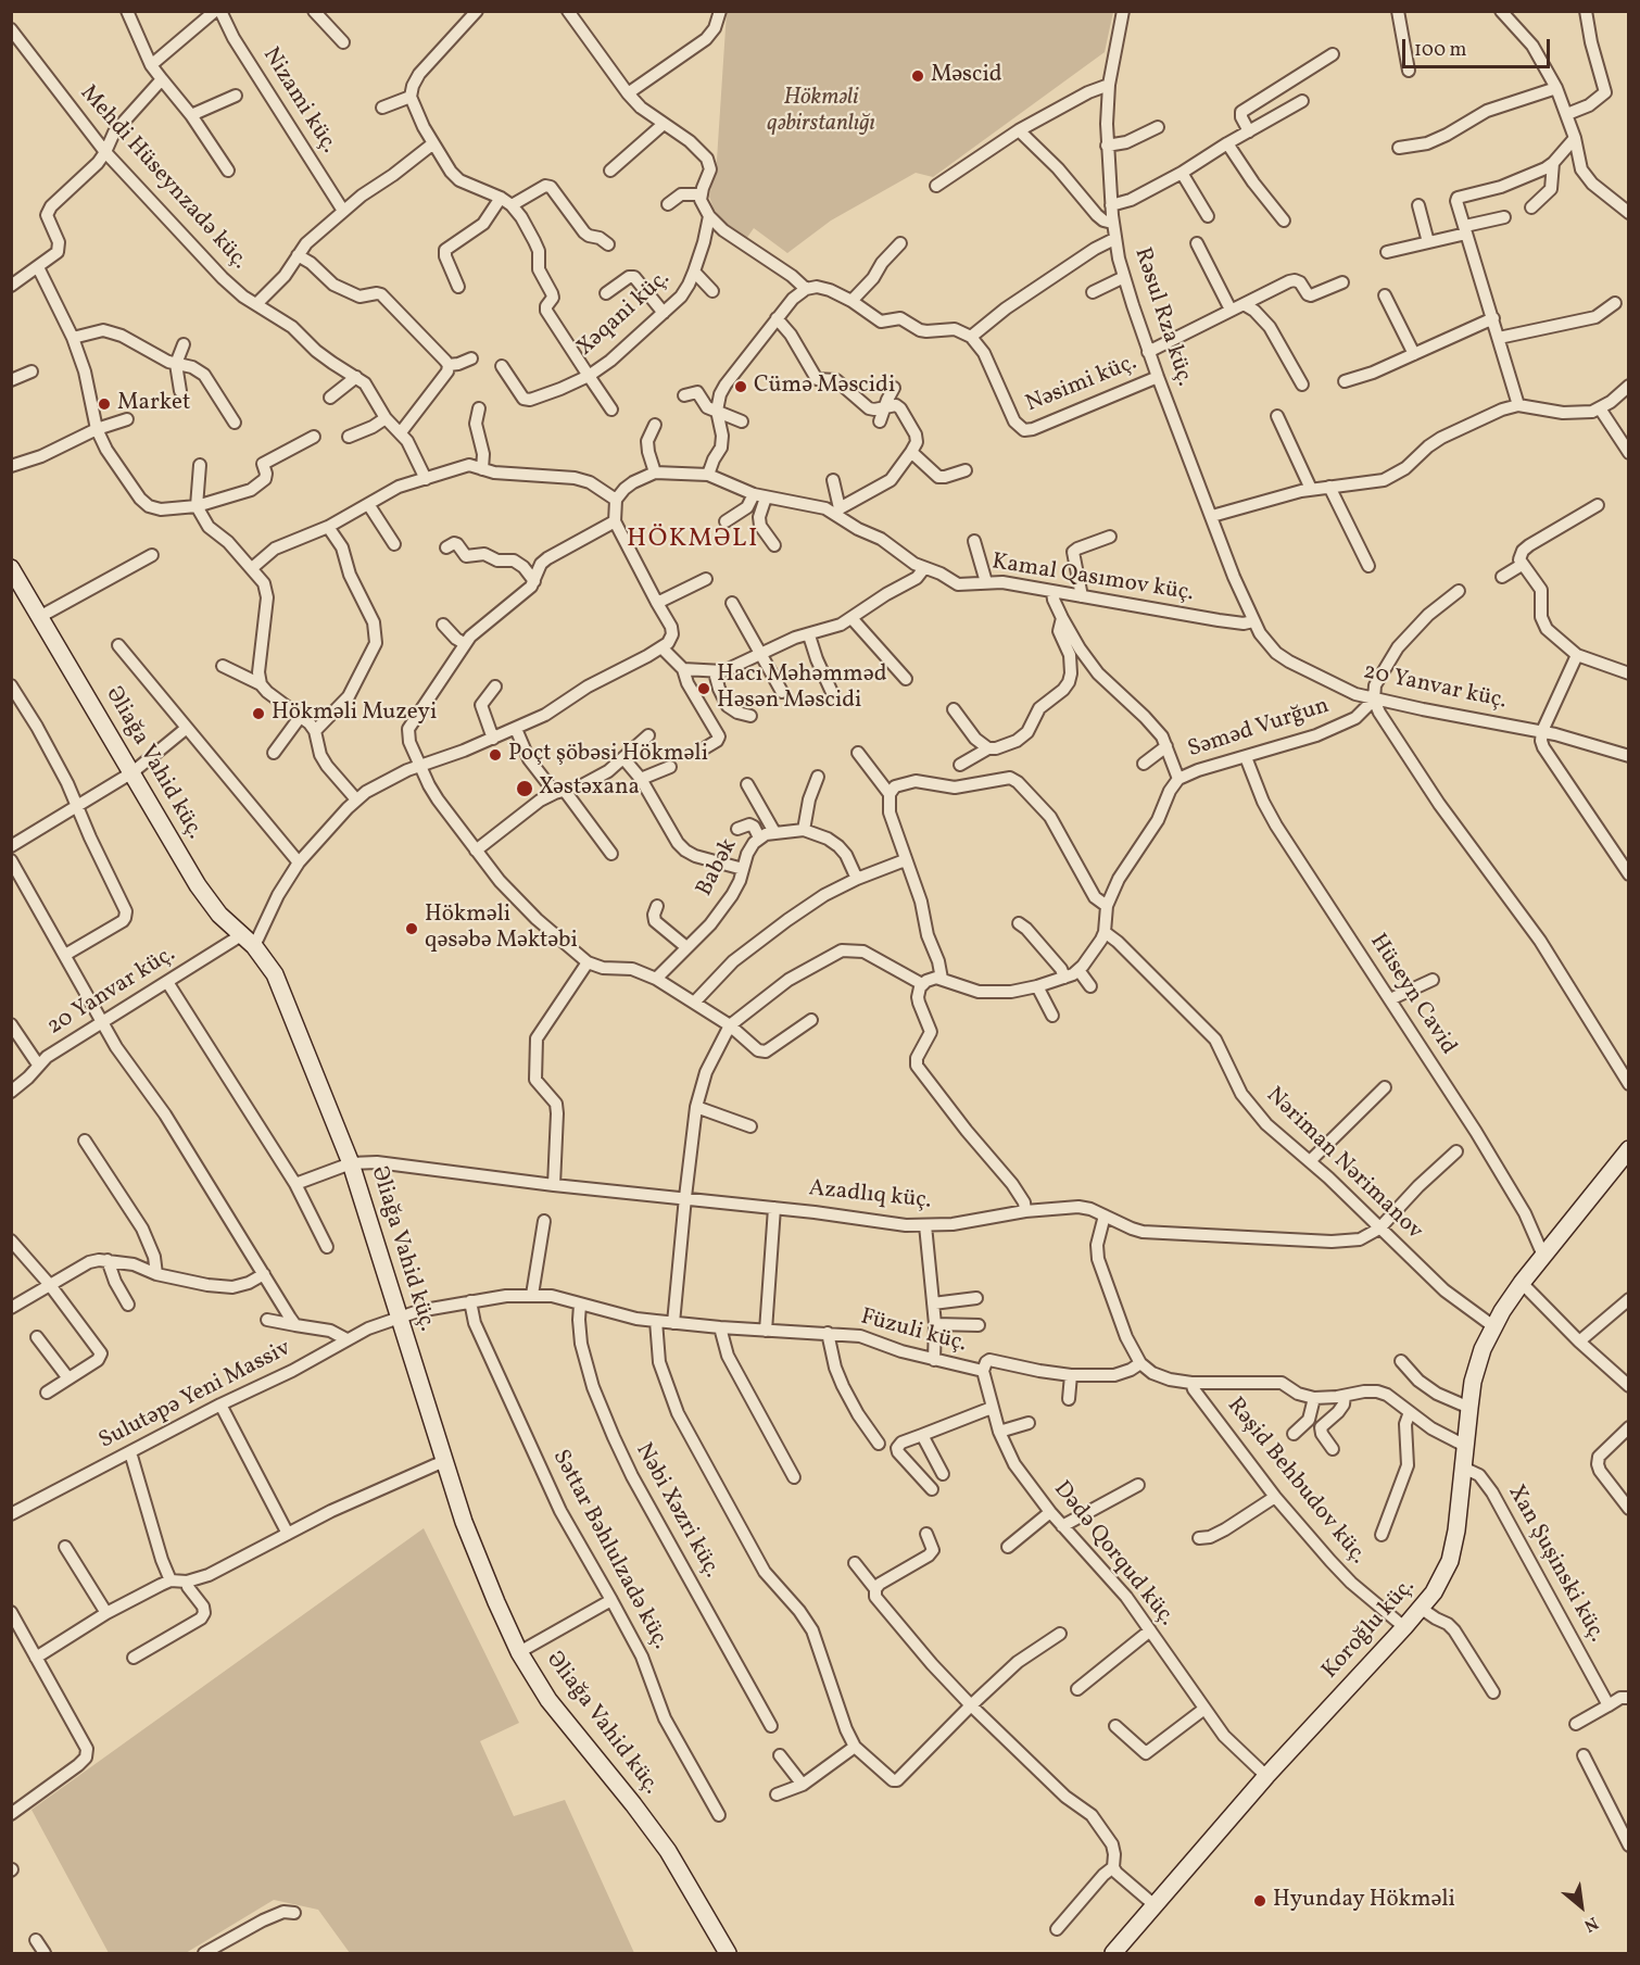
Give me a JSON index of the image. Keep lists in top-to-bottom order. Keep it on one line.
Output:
{"streets":{"street":["Nizami küç.","Mehdi Hüseynzadə küç.","Xəqani küç.","Rəsul Rza küç.","Nəsimi küç.","Kamal Qasımov küç.","20 Yanvar küç.","Səməd Vurğun","Əliağa Vahid küç.","Babək","Hüseyn Cavid","Nəriman Nərimanov","Azadlıq küç.","Füzuli küç.","Sulutəpə Yeni Massiv","Rəşid Behbudov küç.","Nəbi Xəzri küç.","Səttar Bəhlulzadə küç.","Dədə Qorqud küç.","Xan Şuşinski küç.","Koroğlu küç."]},"crossings":[["Rəsul Rza küç.","Nəsimi küç."],["Rəsul Rza küç.","Kamal Qasımov küç."],["Rəsul Rza küç.","20 Yanvar küç."],["Kamal Qasımov küç.","20 Yanvar küç."],["20 Yanvar küç.","Səməd Vurğun"],["20 Yanvar küç.","Əliağa Vahid küç."],["Səməd Vurğun","Hüseyn Cavid"],["Səməd Vurğun","Nəriman Nərimanov"],["Əliağa Vahid küç.","Azadlıq küç."],["Əliağa Vahid küç.","Füzuli küç."],["Əliağa Vahid küç.","Sulutəpə Yeni Massiv"],["Hüseyn Cavid","Koroğlu küç."],["Nəriman Nərimanov","Azadlıq küç."],["Nəriman Nərimanov","Koroğlu küç."],["Füzuli küç.","Sulutəpə Yeni Massiv"],["Füzuli küç.","Nəbi Xəzri küç."],["Füzuli küç.","Səttar Bəhlulzadə küç."],["Füzuli küç.","Dədə Qorqud küç."],["Rəşid Behbudov küç.","Koroğlu küç."],["Dədə Qorqud küç.","Koroğlu küç."],["Xan Şuşinski küç.","Koroğlu küç."]],"districts":["HÖKMƏLI"],"parks":["Hökməli qəbirstanlığı"],"places":["Məscid","Cümə Məscidi","Market","Hacı Məhəmməd Həsən Məscidi","Hökməli Muzeyi","Poçt şöbəsi Hökməli","Xəstəxana","Hökməli qəsəbə Məktəbi","Hyunday Hökməli"],"scale_bar":"100 m","north":"bottom right"}
